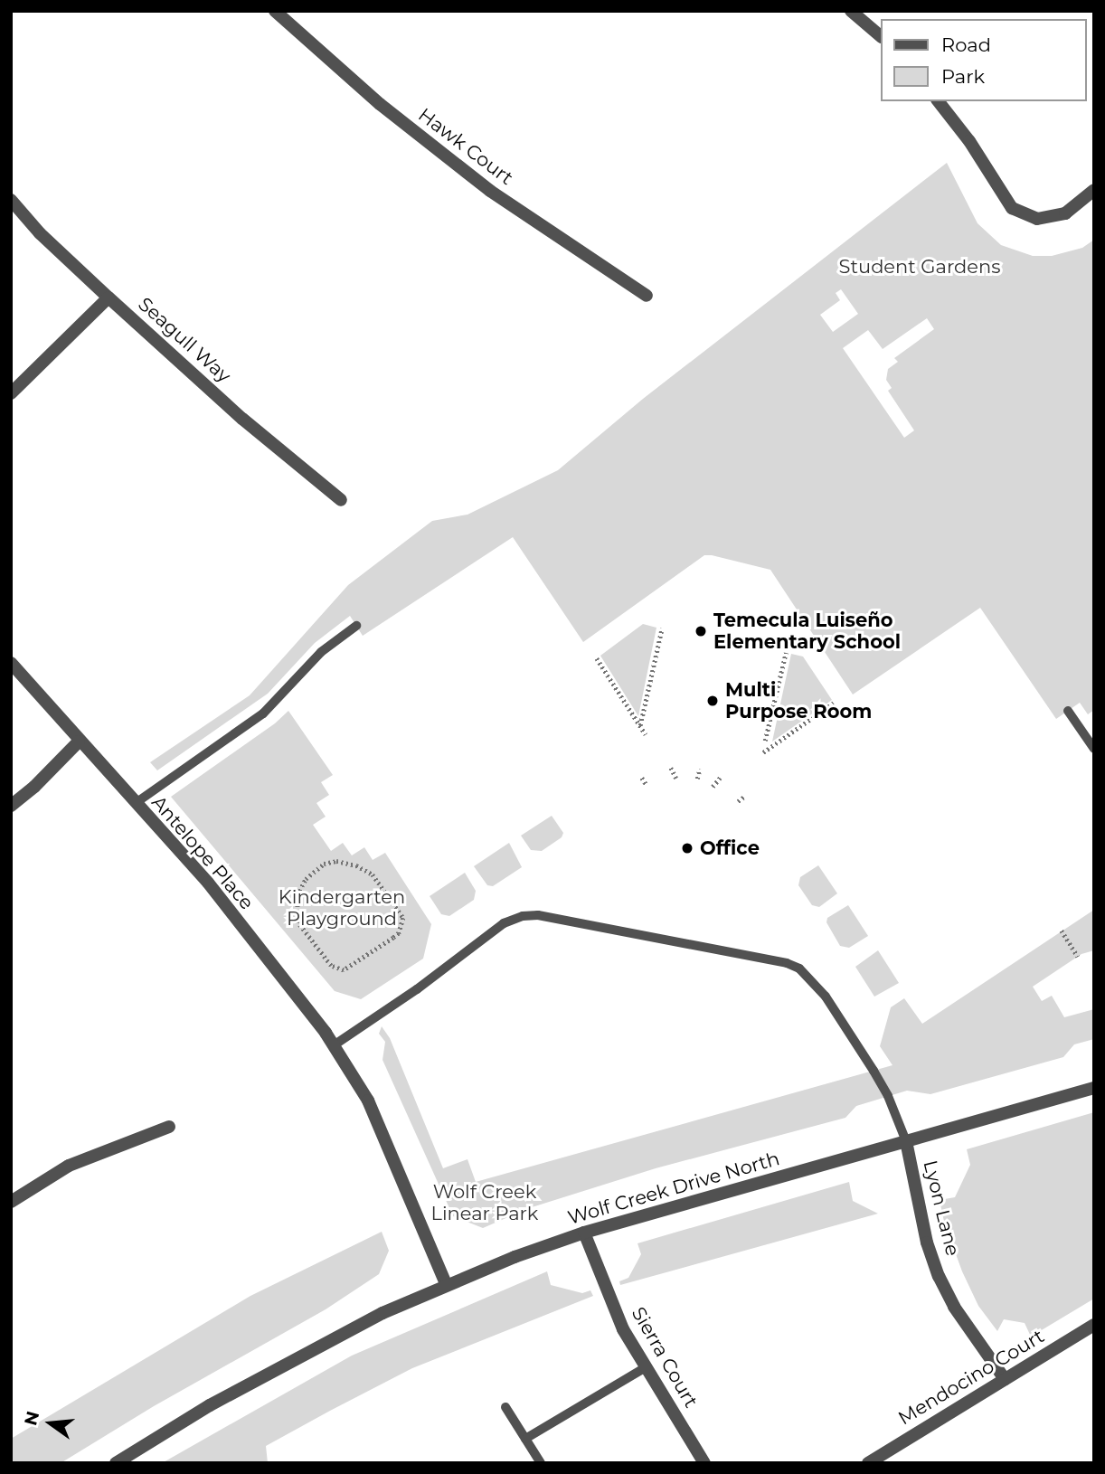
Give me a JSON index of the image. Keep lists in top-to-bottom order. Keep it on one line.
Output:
{"streets":{"street":["Hawk Court","Seagull Way","Antelope Place","Wolf Creek Drive North","Lyon Lane","Sierra Court","Mendocino Court"]},"crossings":[["Antelope Place","Wolf Creek Drive North"],["Wolf Creek Drive North","Lyon Lane"],["Wolf Creek Drive North","Sierra Court"],["Lyon Lane","Mendocino Court"]],"parks":["Student Gardens","Kindergarten Playground","Wolf Creek Linear Park"],"places":["Temecula Luiseño Elementary School","Multi Purpose Room","Office"],"legend":["Road","Park"],"north":"left"}
